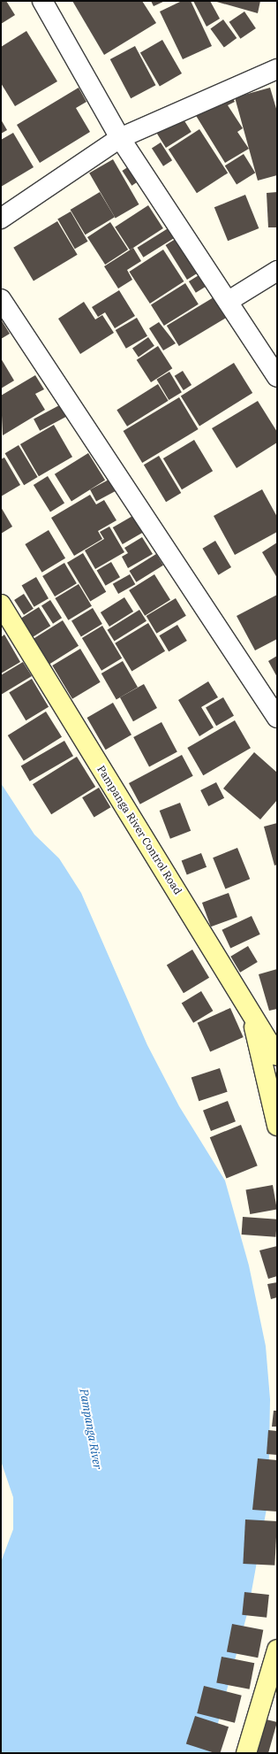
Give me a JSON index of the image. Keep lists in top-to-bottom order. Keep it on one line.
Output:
{"streets":{"main road":["Pampanga River Control Road"]},"water":["Pampanga River"]}
